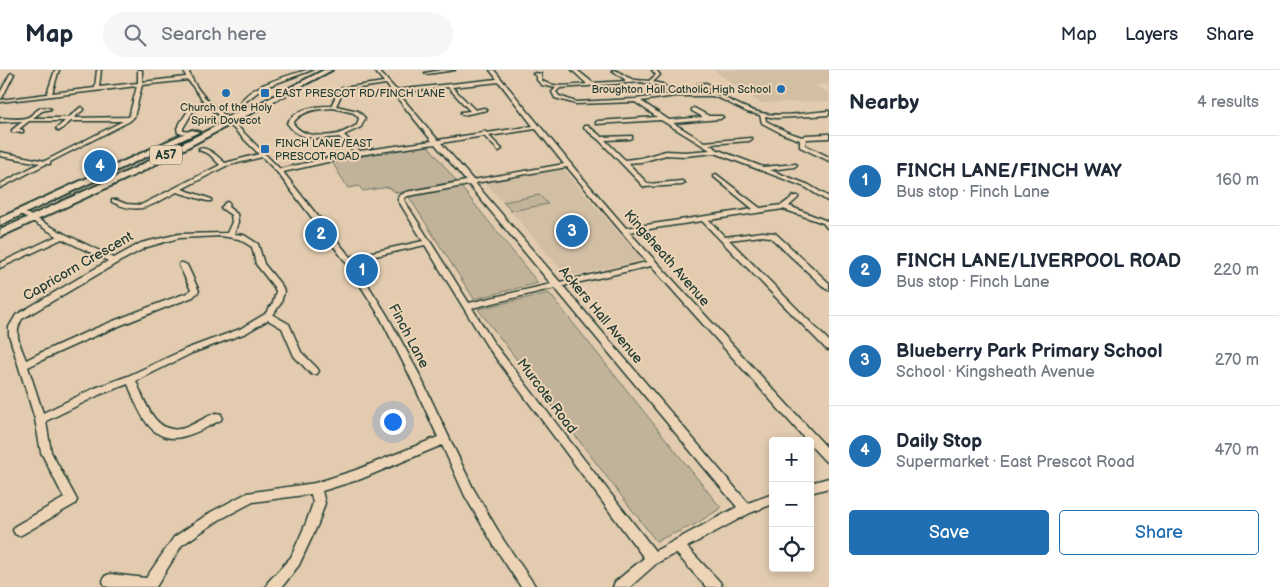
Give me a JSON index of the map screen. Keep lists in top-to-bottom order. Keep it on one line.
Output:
{"streets":{"highway":["A57"],"street":["Kingsheath Avenue","Capricorn Crescent","Ackers Hall Avenue","Finch Lane","Murcote Road"]},"crossings":[["A57","Finch Lane"],["Ackers Hall Avenue","Murcote Road"]],"places":{"other":["Broughton Hall Catholic High School","Church of the Holy Spirit Dovecot"],"transit":["EAST PRESCOT RD/FINCH LANE","FINCH LANE/EAST PRESCOT ROAD"]},"page":{"header":"Map","search":"Search here","nav":["Map","Layers","Share"],"heading":["Nearby","4 results"],"list":[{"mark":"1","name":"FINCH LANE/FINCH WAY","note":"Bus stop · Finch Lane","value":"160 m"},{"mark":"2","name":"FINCH LANE/LIVERPOOL ROAD","note":"Bus stop · Finch Lane","value":"220 m"},{"mark":"3","name":"Blueberry Park Primary School","note":"School · Kingsheath Avenue","value":"270 m"},{"mark":"4","name":"Daily Stop","note":"Supermarket · East Prescot Road","value":"470 m"}],"pins":["4","3","2","1"],"map_buttons":["+","−"],"buttons":["Save","Share"]}}
